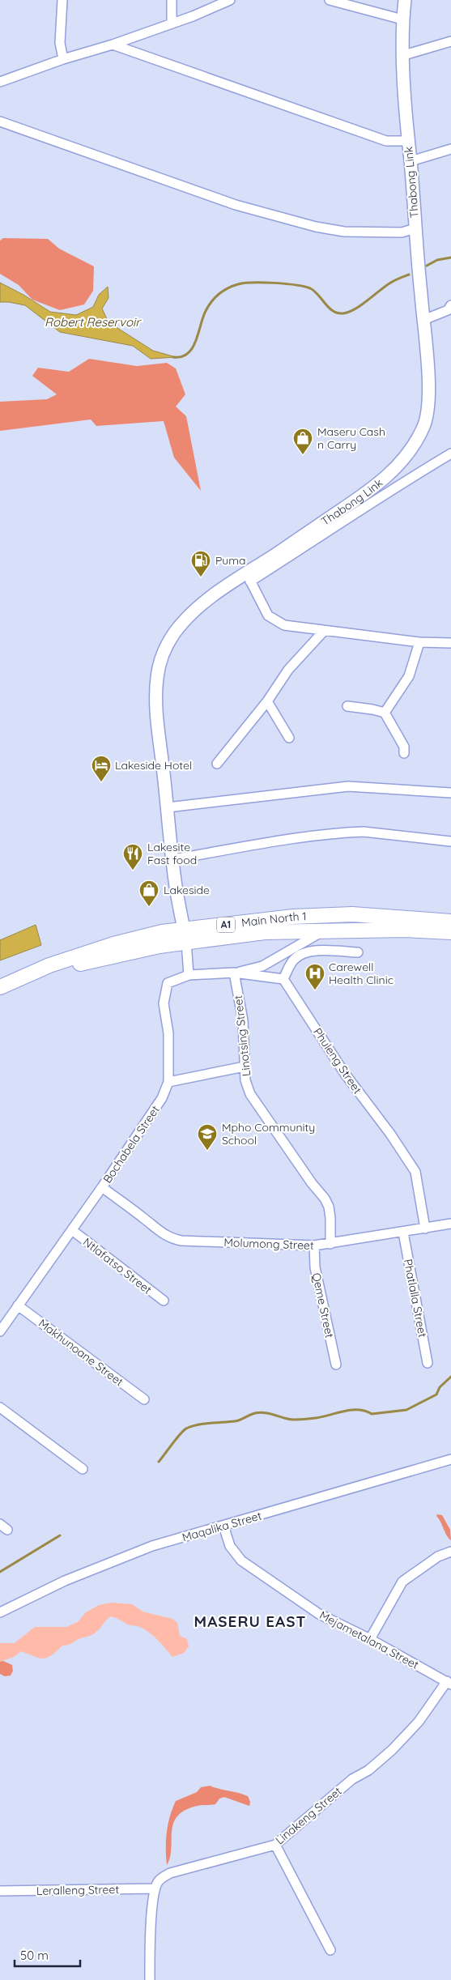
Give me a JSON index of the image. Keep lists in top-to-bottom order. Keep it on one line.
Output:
{"streets":{"main road":["Thabong Link","Main North 1","A1"],"street":["Linotsing Street","Phuleng Street","Bochabela Street","Molumong Street","Ntlafatso Street","Phatlalla Street","Qeme Street","Makhunoane Street","Maqalika Street","Mejametalana Street","Linakeng Street","Leralleng Street"]},"crossings":[["Thabong Link","Main North 1"],["Linotsing Street","Molumong Street"],["Phuleng Street","Molumong Street"],["Bochabela Street","Molumong Street"],["Bochabela Street","Ntlafatso Street"],["Bochabela Street","Makhunoane Street"],["Molumong Street","Phatlalla Street"],["Molumong Street","Qeme Street"],["Maqalika Street","Mejametalana Street"],["Mejametalana Street","Linakeng Street"],["Linakeng Street","Leralleng Street"]],"districts":["MASERU EAST"],"water":["Robert Reservoir"],"places":{"shop":["Maseru Cash n Carry","Lakeside"],"fuel station":["Puma"],"hotel":["Lakeside Hotel"],"restaurant":["Lakesite Fast food"],"hospital":["Carewell Health Clinic"],"school or university":["Mpho Community School"]},"scale_bar":"50 m"}
